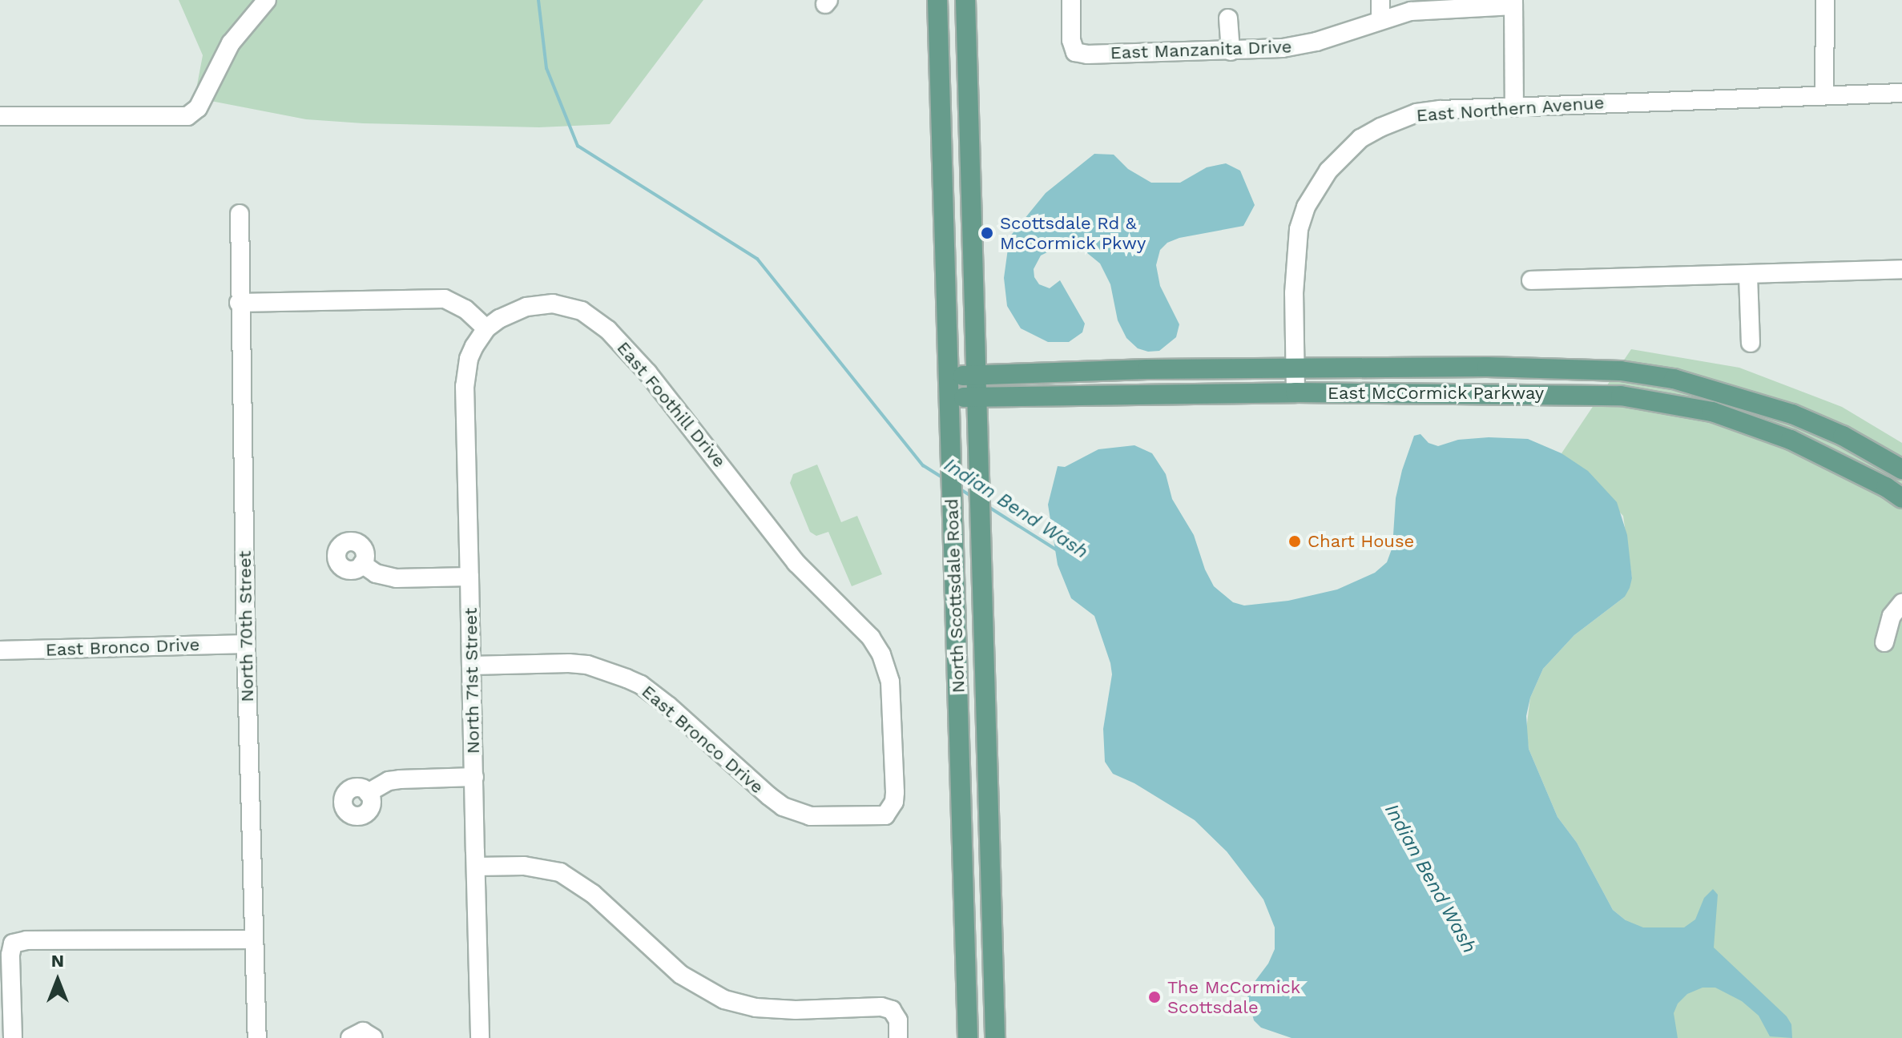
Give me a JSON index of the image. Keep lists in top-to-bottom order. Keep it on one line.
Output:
{"streets":{"main road":["East McCormick Parkway","North Scottsdale Road"],"street":["East Manzanita Drive","East Northern Avenue","East Foothill Drive","North 70th Street","East Bronco Drive","North 71st Street"]},"crossings":[["East Northern Avenue","East McCormick Parkway"],["East McCormick Parkway","North Scottsdale Road"],["East Foothill Drive","East Bronco Drive"],["East Foothill Drive","North 71st Street"],["North 70th Street","East Bronco Drive"],["East Bronco Drive","North 71st Street"]],"water":["Indian Bend Wash"],"places":["Scottsdale Rd & McCormick Pkwy","Chart House","The McCormick Scottsdale"],"north":"top"}
